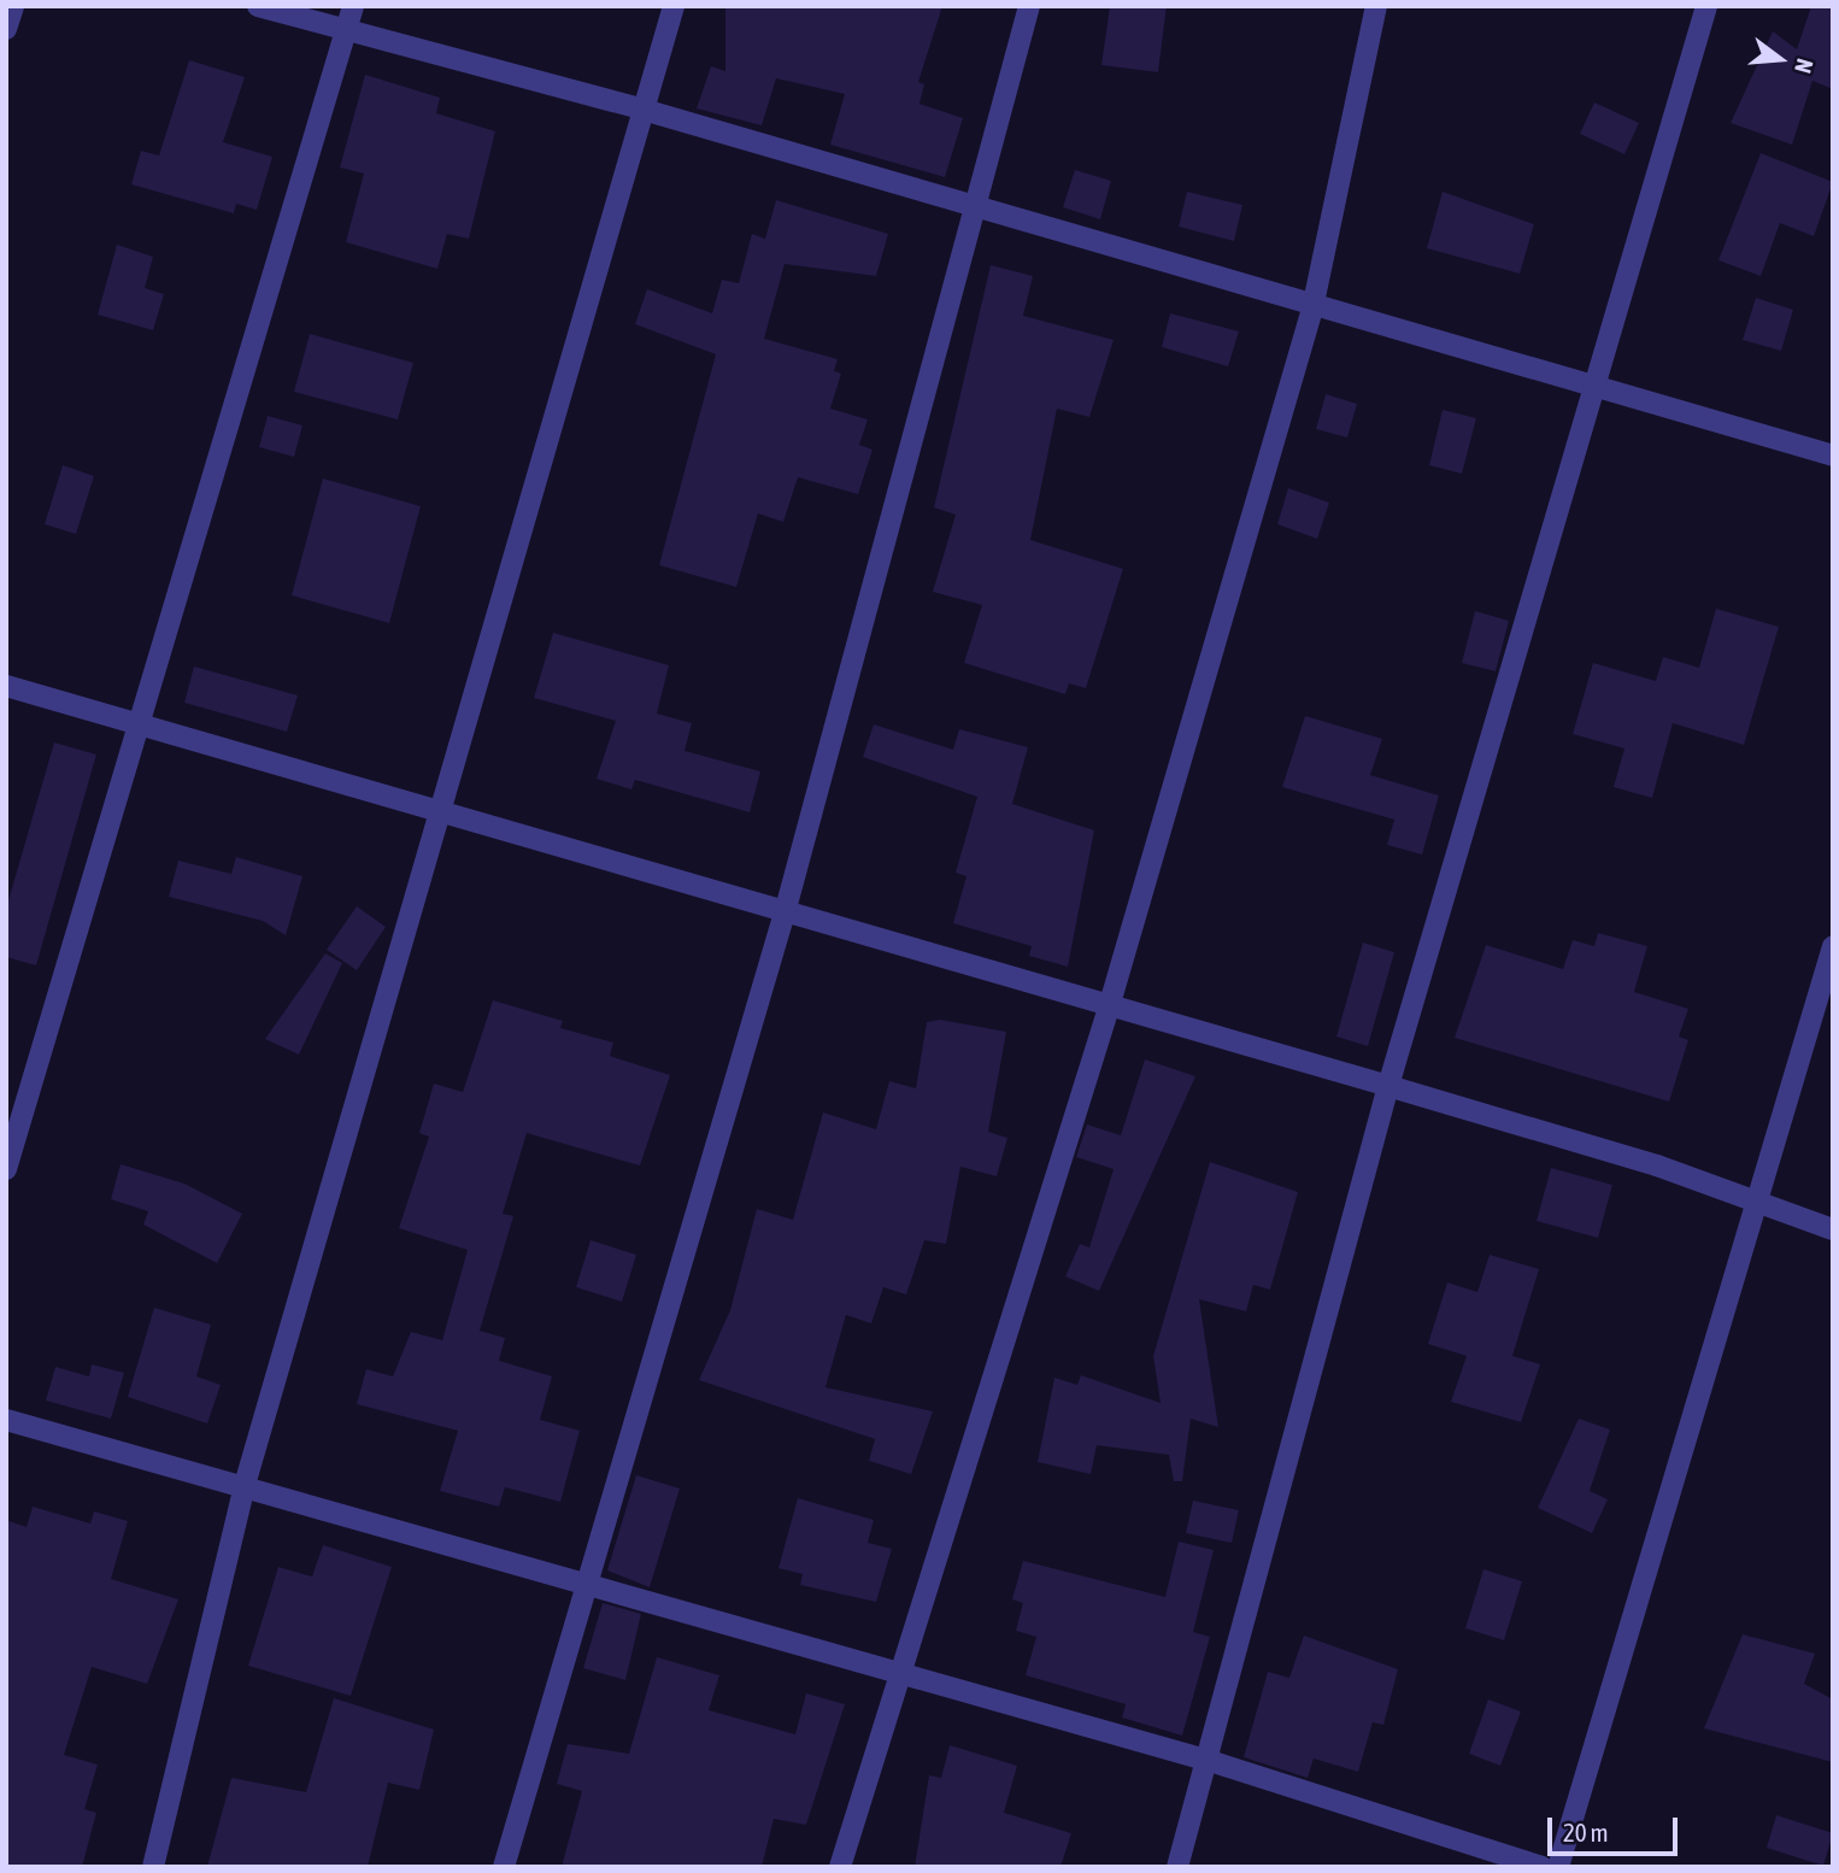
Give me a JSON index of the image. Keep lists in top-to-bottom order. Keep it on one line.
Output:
{"scale_bar":"20 m","north":"right"}
